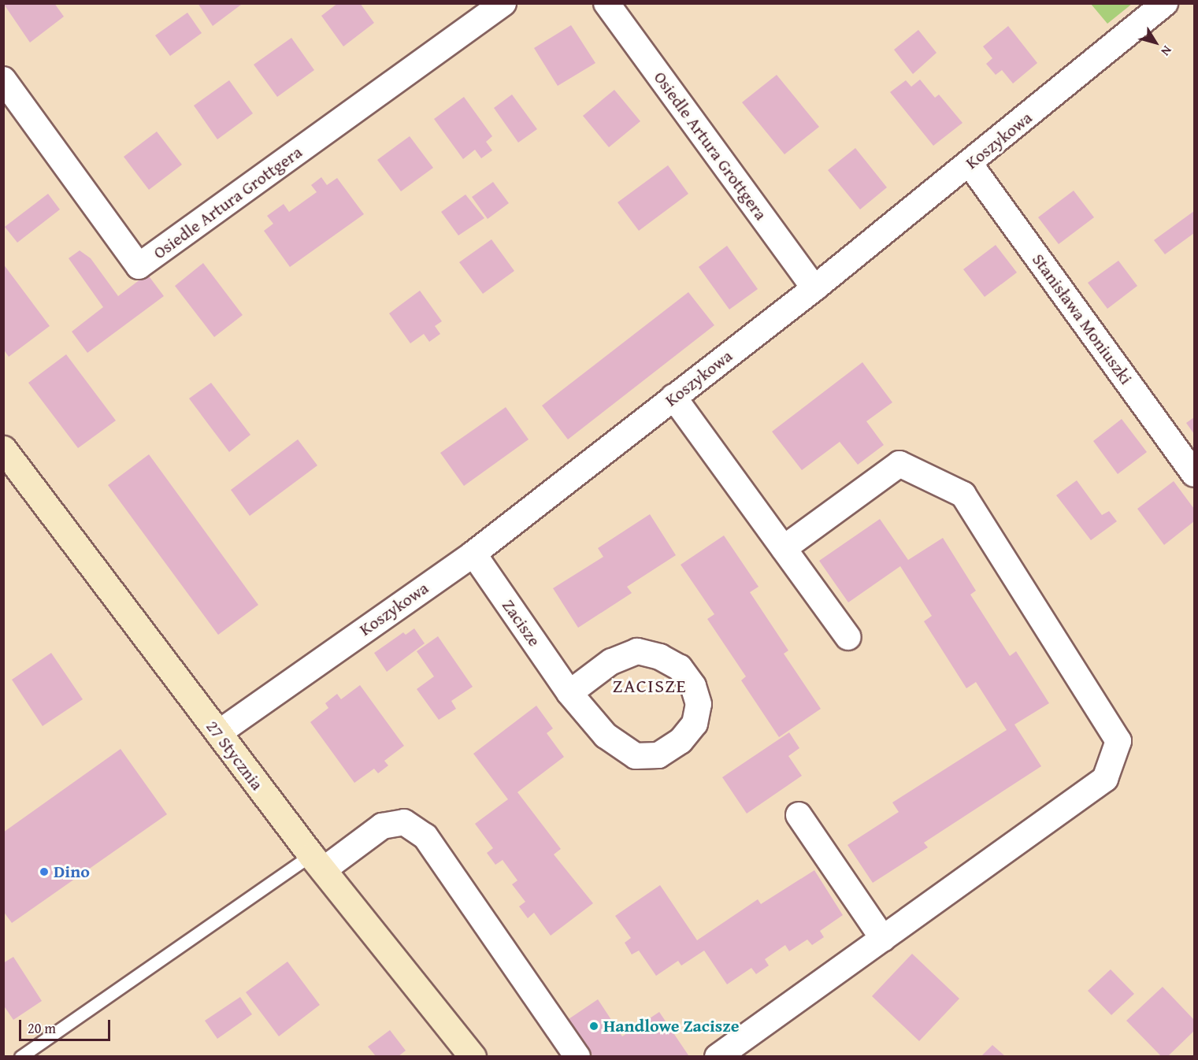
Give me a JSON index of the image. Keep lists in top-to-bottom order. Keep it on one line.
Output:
{"streets":{"main road":["27 Stycznia"],"street":["Koszykowa","Osiedle Artura Grottgera","Stanisława Moniuszki","Zacisze"]},"crossings":[["Koszykowa","Osiedle Artura Grottgera"],["Koszykowa","Stanisława Moniuszki"],["Koszykowa","Zacisze"],["Koszykowa","27 Stycznia"]],"districts":["ZACISZE"],"places":["Dino","Handlowe Zacisze"],"scale_bar":"20 m","north":"bottom right"}
